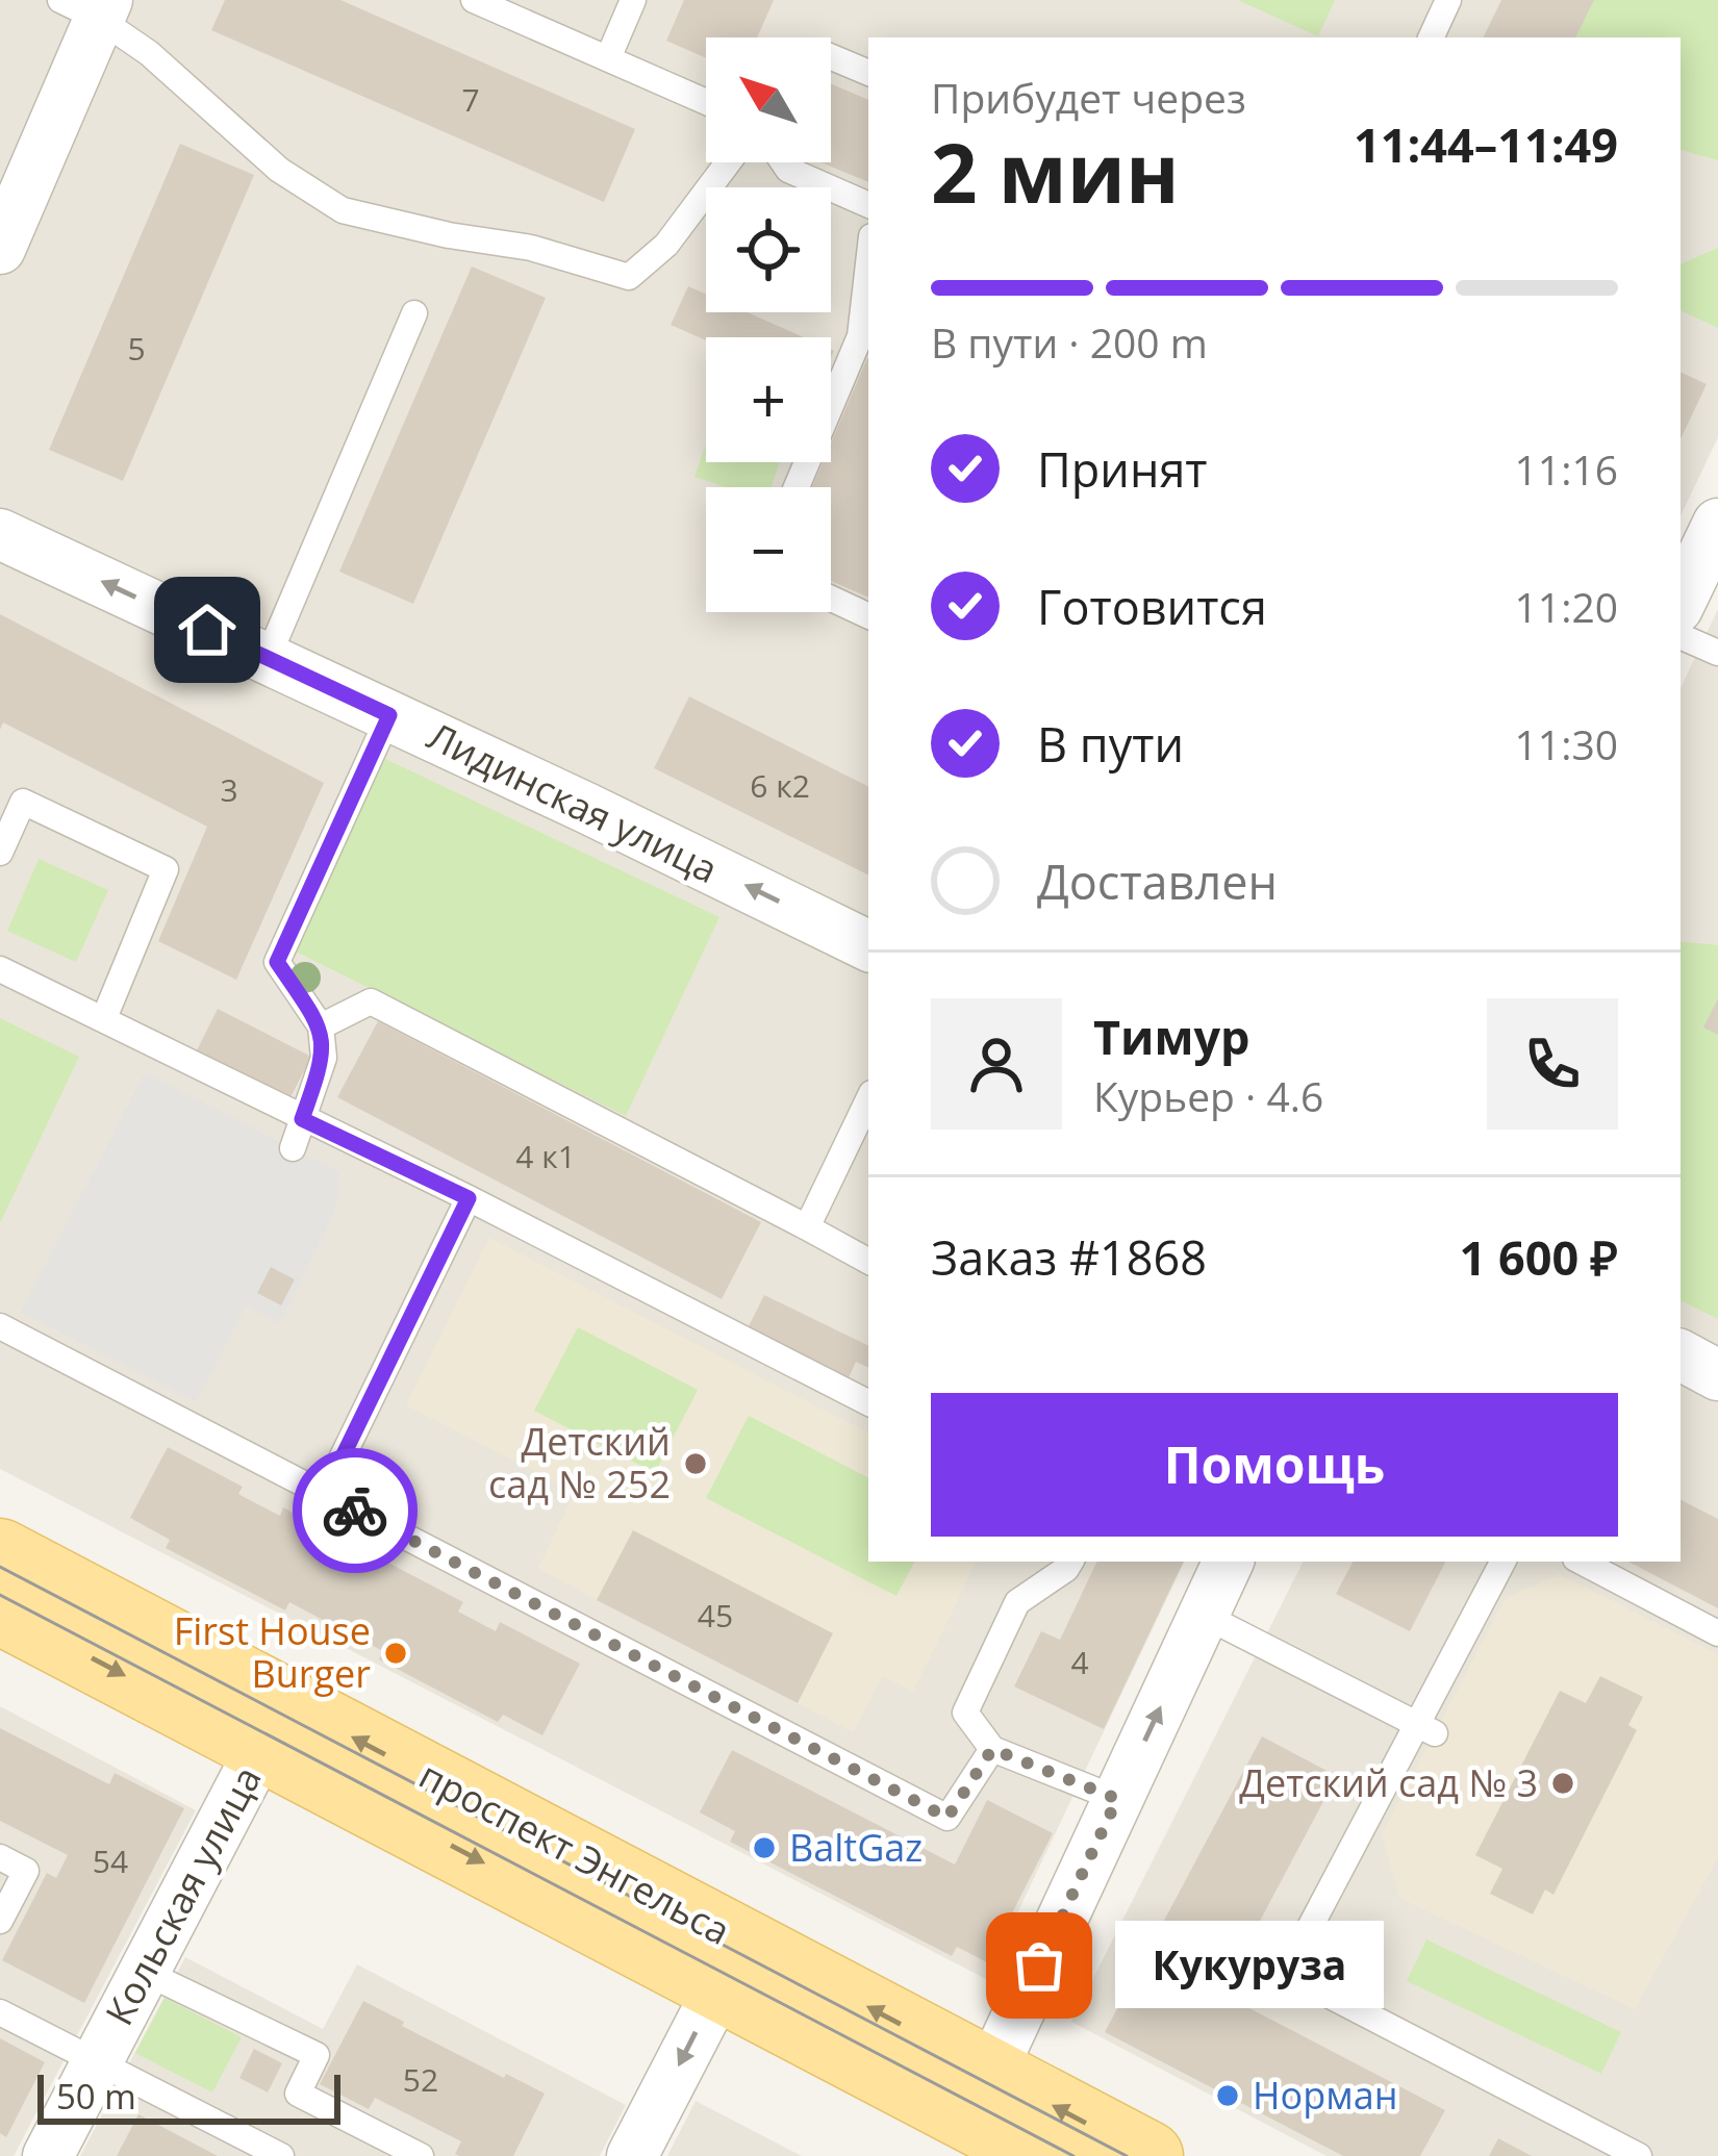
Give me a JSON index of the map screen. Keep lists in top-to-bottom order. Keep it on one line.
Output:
{"streets":{"main road":["проспект Энгельса"],"street":["Лидинская улица","Кольская улица"]},"crossings":[["проспект Энгельса","Кольская улица"]],"one_way":["Лидинская улица"],"places":["Детский сад № 252","First House Burger","Детский сад № 3","BaltGaz","Кукуруза","Норман"],"house_numbers":["7","5","6 к2","3","4 к1","45","4","54","52"],"scale_bar":"50 m","north":"top left","page":{"map_buttons":["+","−"],"heading":["2 мин","Прибудет через","11:44–11:49"],"panel":["Тимур","Курьер · 4.6","Заказ #1868","1 600 ₽"],"bar":"В пути · 200 m","list":[["Принят","11:16"],["Готовится","11:20"],["В пути","11:30"],"Доставлен"],"buttons":"Помощь","bubble":"Кукуруза","scale":"50 m"}}
